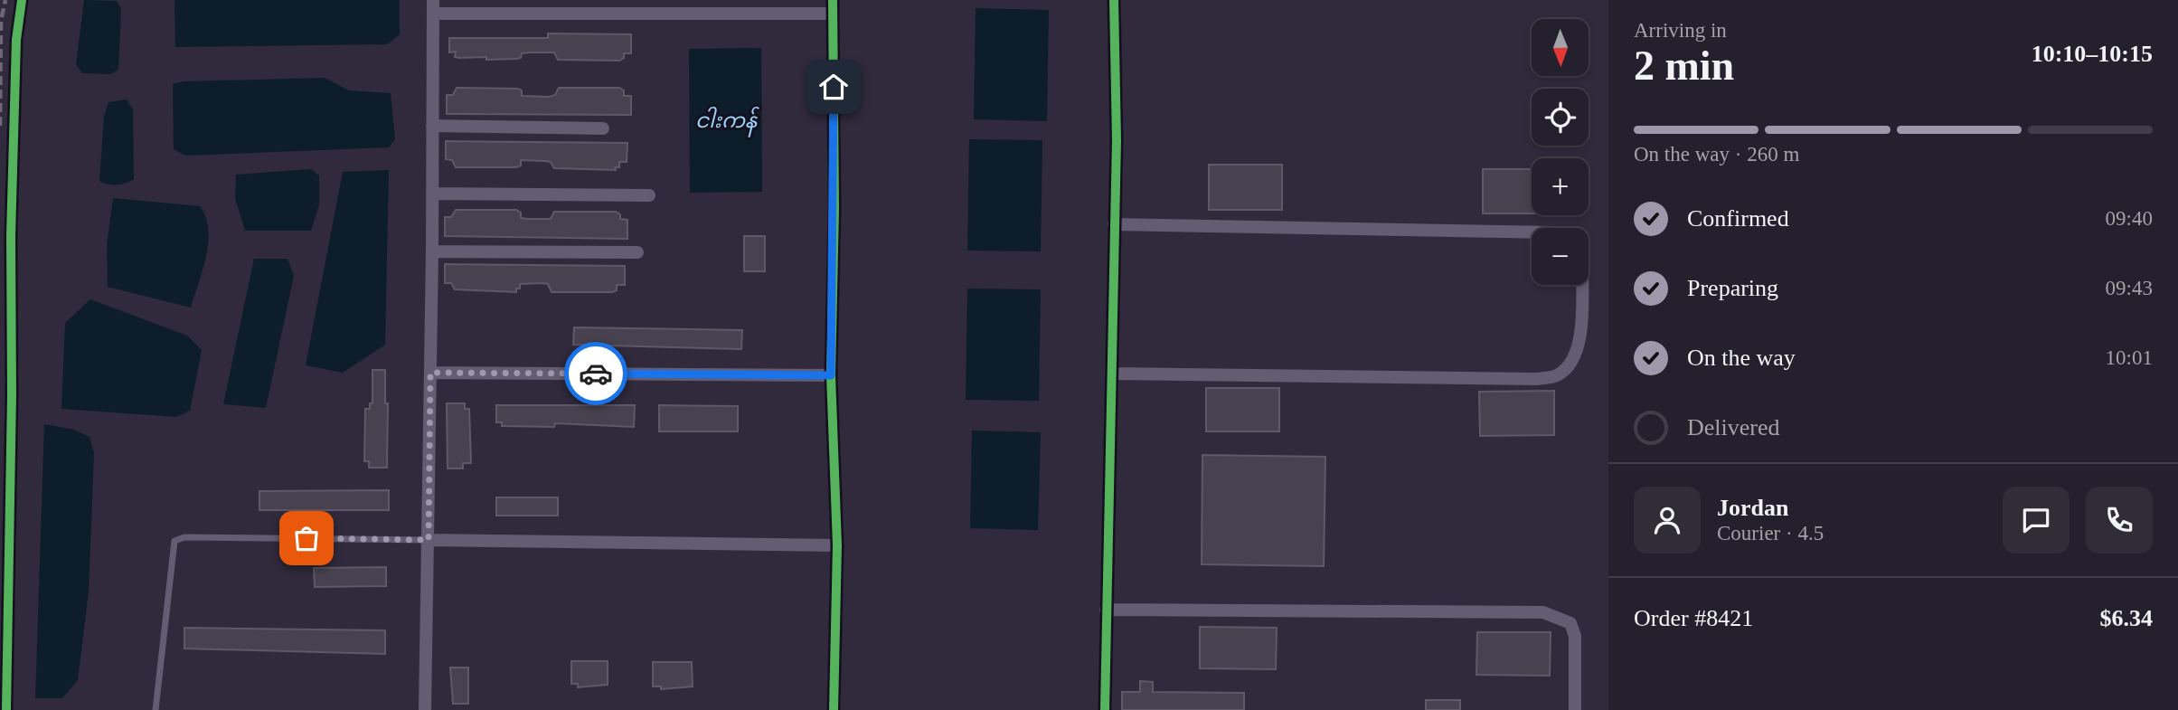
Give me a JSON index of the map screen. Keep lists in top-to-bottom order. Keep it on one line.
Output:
{"water":["ငါးကန်"],"north":"bottom","page":{"heading":["2 min","Arriving in","10:10–10:15"],"panel":["Jordan","Courier · 4.5","Order #8421","$6.34"],"map_buttons":["+","−"],"bar":"On the way · 260 m","list":[["Confirmed","09:40"],["Preparing","09:43"],["On the way","10:01"],"Delivered"]}}
